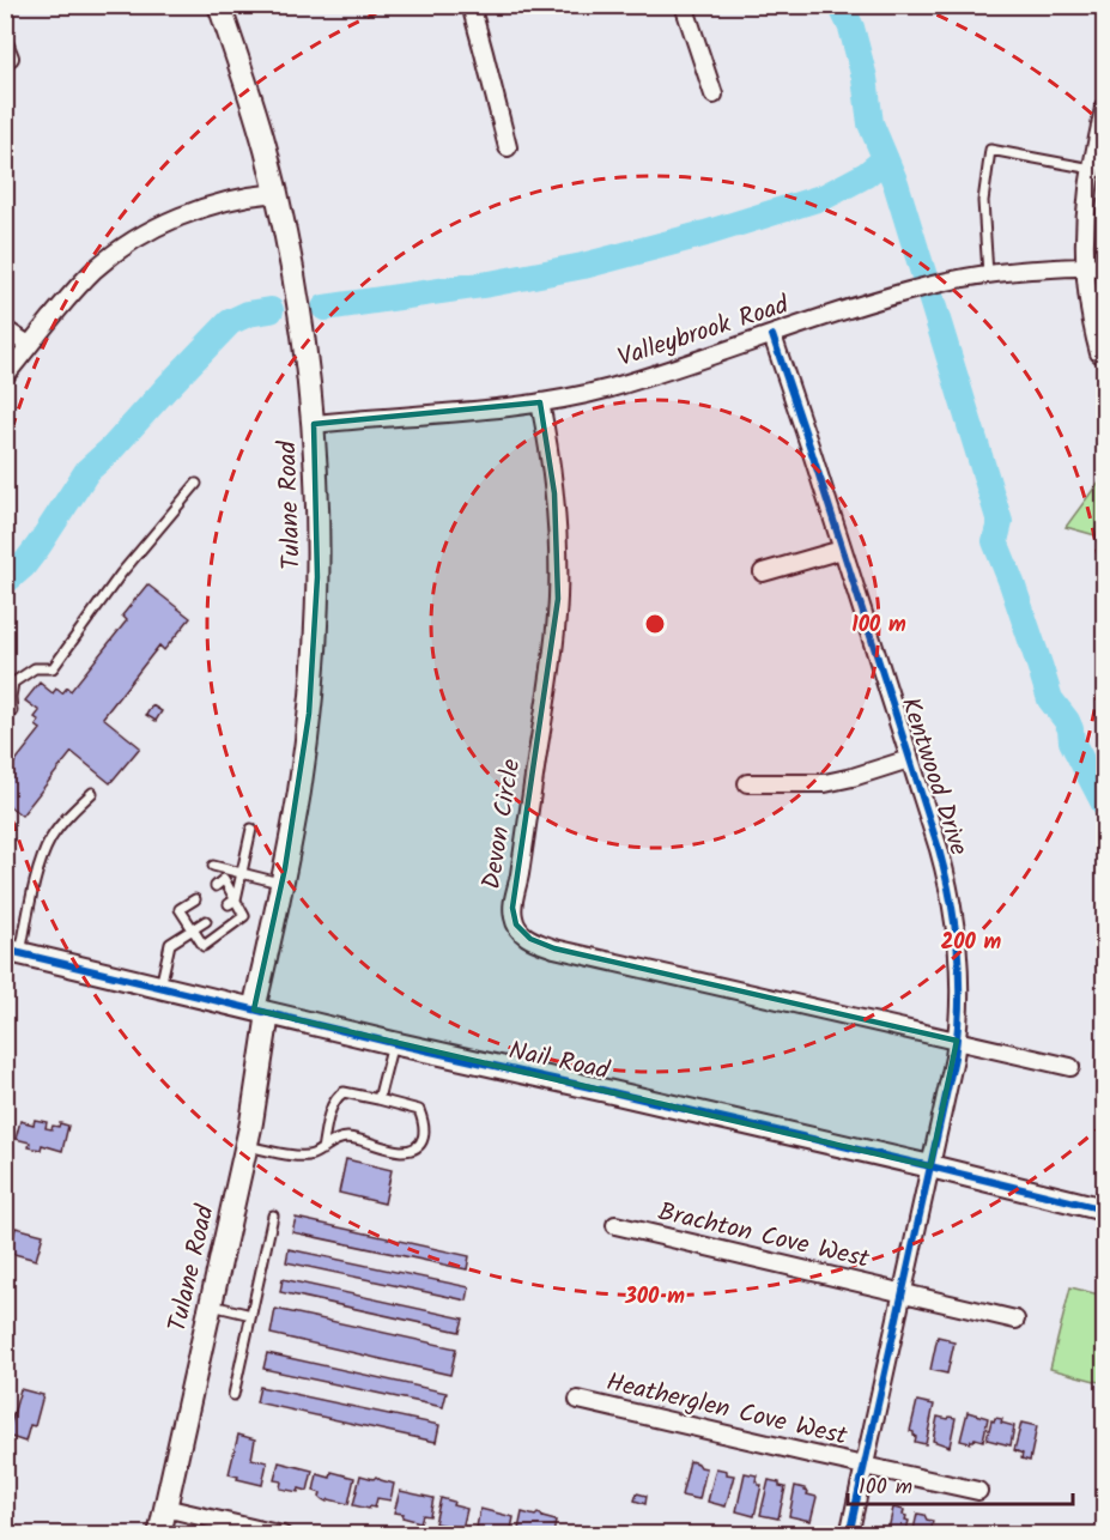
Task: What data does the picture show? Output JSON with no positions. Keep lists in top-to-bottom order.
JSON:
{
  "streets": {
    "street": [
      "Valleybrook Road",
      "Tulane Road",
      "Kentwood Drive",
      "Devon Circle",
      "Nail Road",
      "Brachton Cove West",
      "Heatherglen Cove West"
    ]
  },
  "crossings": [
    ["Valleybrook Road", "Tulane Road"],
    ["Valleybrook Road", "Kentwood Drive"],
    ["Valleybrook Road", "Devon Circle"],
    ["Tulane Road", "Nail Road"],
    ["Kentwood Drive", "Devon Circle"],
    ["Kentwood Drive", "Nail Road"],
    ["Kentwood Drive", "Brachton Cove West"],
    ["Kentwood Drive", "Heatherglen Cove West"]
  ],
  "scale_bar": "100 m",
  "rings": ["100 m", "200 m", "300 m"]
}
